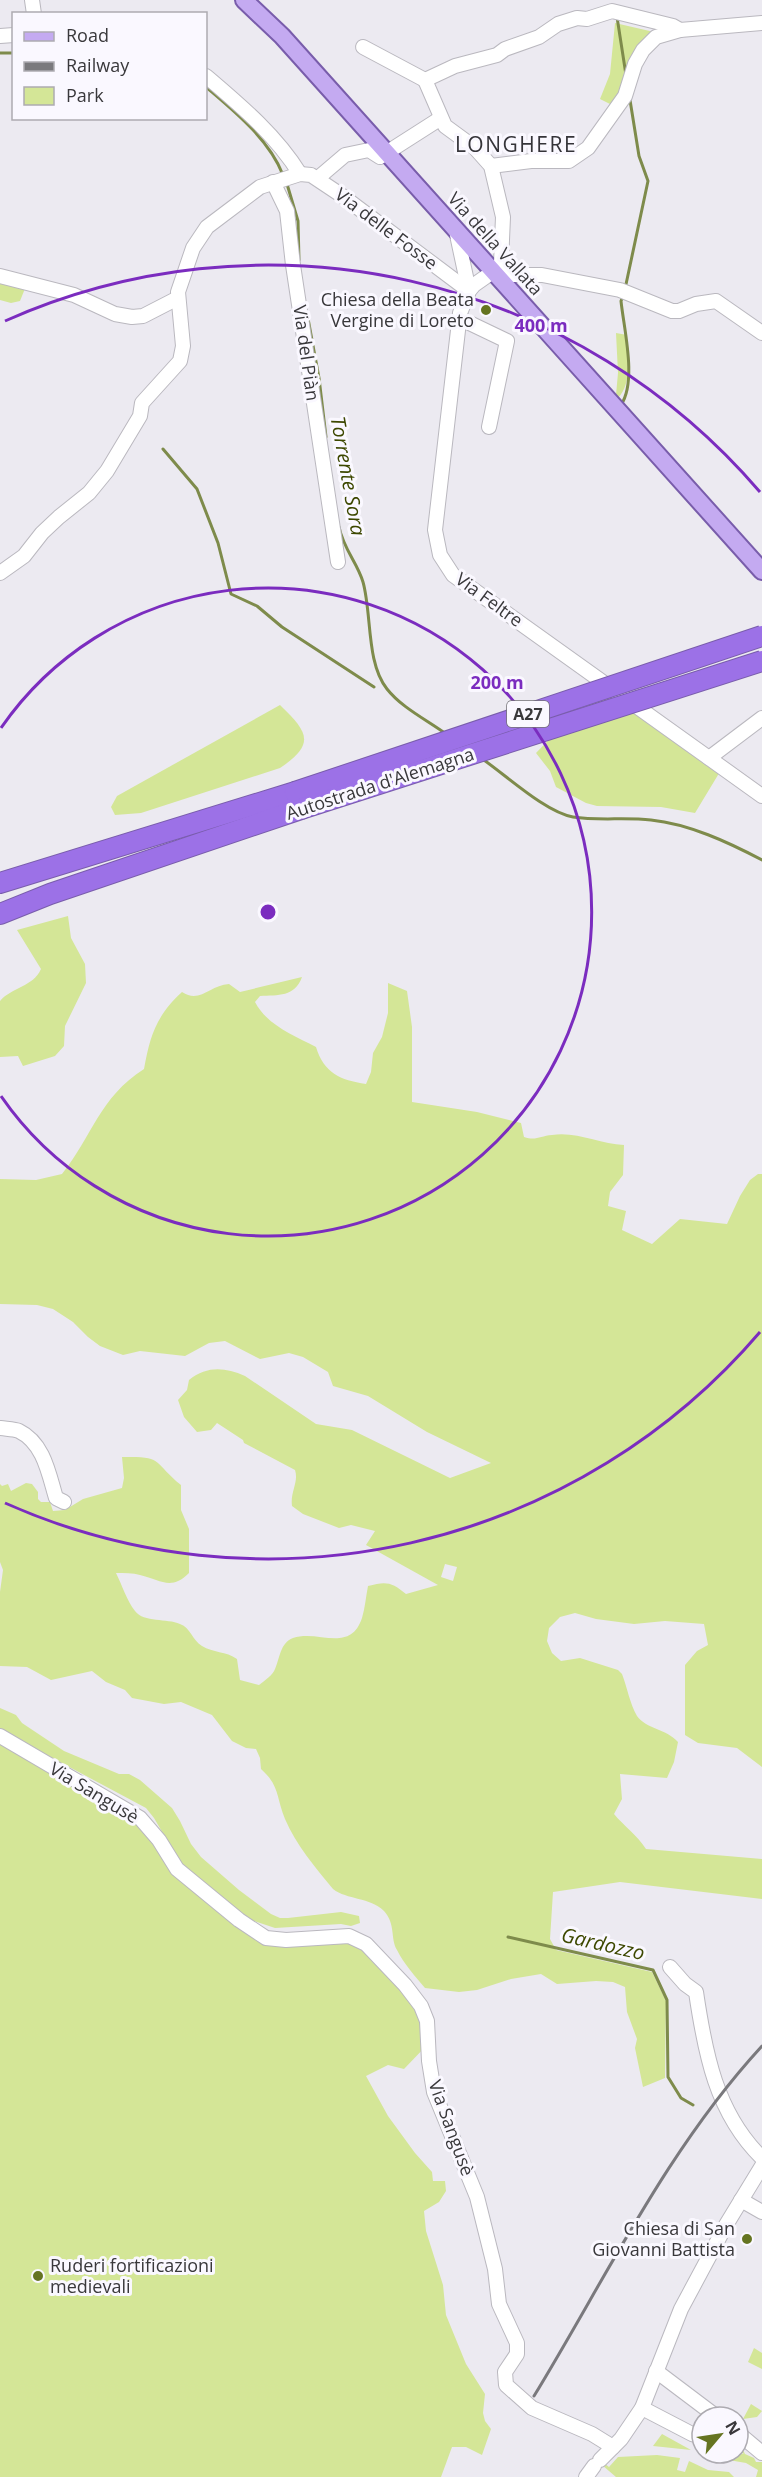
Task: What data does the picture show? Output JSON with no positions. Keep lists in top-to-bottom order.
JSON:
{
  "streets": {
    "highway": ["A27", "Autostrada d'Alemagna"],
    "main road": ["Via della Vallata"],
    "street": [
      "Via delle Fosse",
      "Via del Piàn",
      "Via Feltre",
      "Via Sangusè"
    ]
  },
  "crossings": [
    ["Via delle Fosse", "Via Feltre"],
    ["Via della Vallata", "Via Feltre"]
  ],
  "districts": ["LONGHERE"],
  "water": ["Torrente Sora", "Gardozzo"],
  "places": ["Chiesa della Beata Vergine di Loreto", "Chiesa di San Giovanni Battista", "Ruderi fortificazioni medievali"],
  "legend": ["Road", "Railway", "Park"],
  "north": "top right",
  "rings": ["400 m", "200 m"]
}
